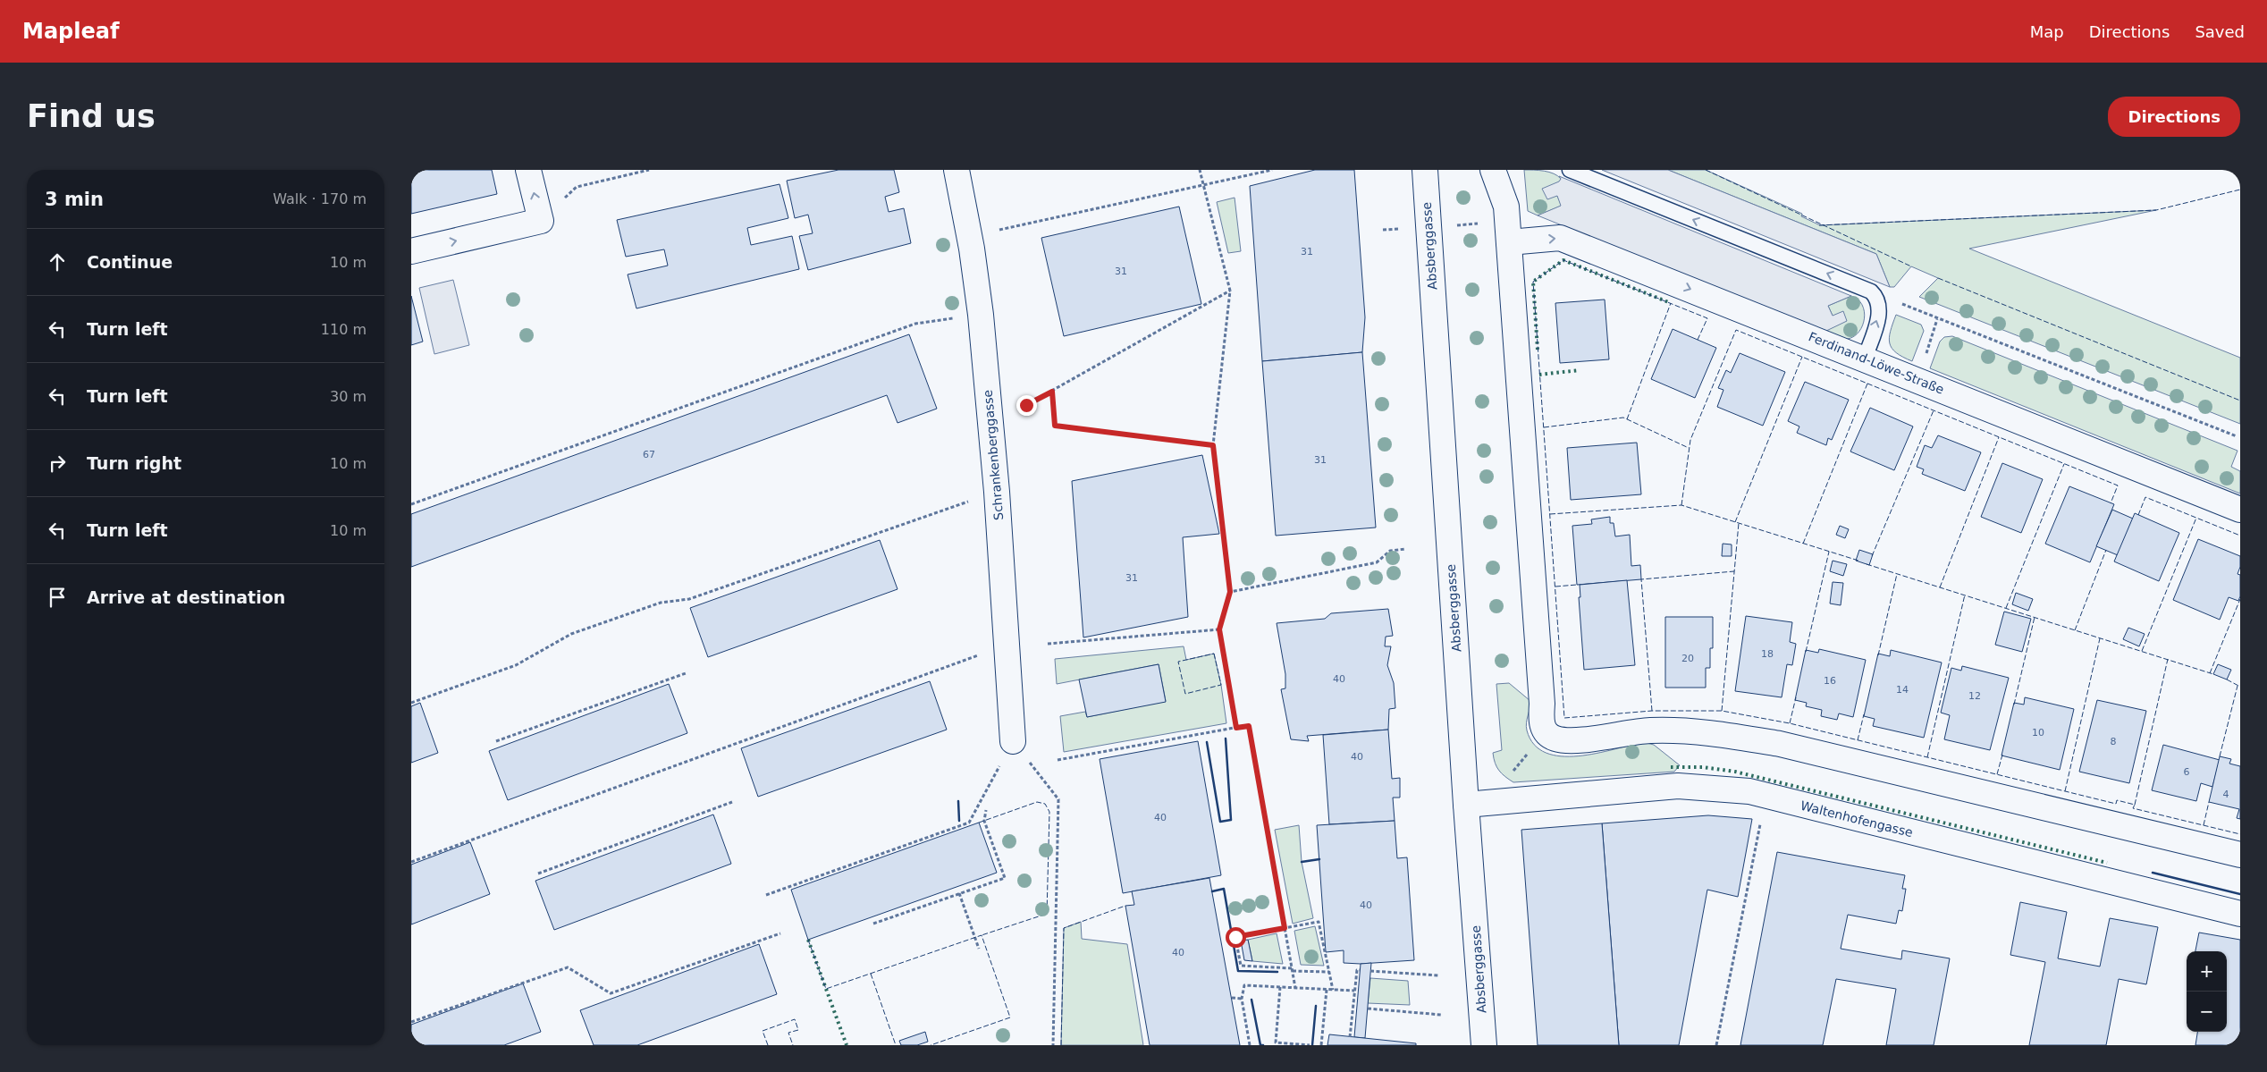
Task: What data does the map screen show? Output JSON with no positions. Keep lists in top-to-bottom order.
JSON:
{
  "streets": {
    "street": [
      "Absberggasse",
      "Ferdinand-Löwe-Straße",
      "Schrankenberggasse",
      "Waltenhofengasse"
    ]
  },
  "crossings": [
    ["Absberggasse", "Waltenhofengasse"]
  ],
  "one_way": ["Ferdinand-Löwe-Straße"],
  "house_numbers": [
    "31",
    "31",
    "67",
    "31",
    "31",
    "18",
    "20",
    "40",
    "16",
    "14",
    "12",
    "10",
    "8",
    "40",
    "6",
    "4",
    "40",
    "40",
    "40"
  ],
  "page": {
    "header": "Mapleaf",
    "nav": ["Map", "Directions", "Saved"],
    "buttons": "Directions",
    "title": "Find us",
    "heading": ["3 min", "Walk · 170 m"],
    "list": [
      ["Continue", "10 m"],
      ["Turn left", "110 m"],
      ["Turn left", "30 m"],
      ["Turn right", "10 m"],
      ["Turn left", "10 m"],
      "Arrive at destination"
    ],
    "map_buttons": ["+", "−"]
  }
}
